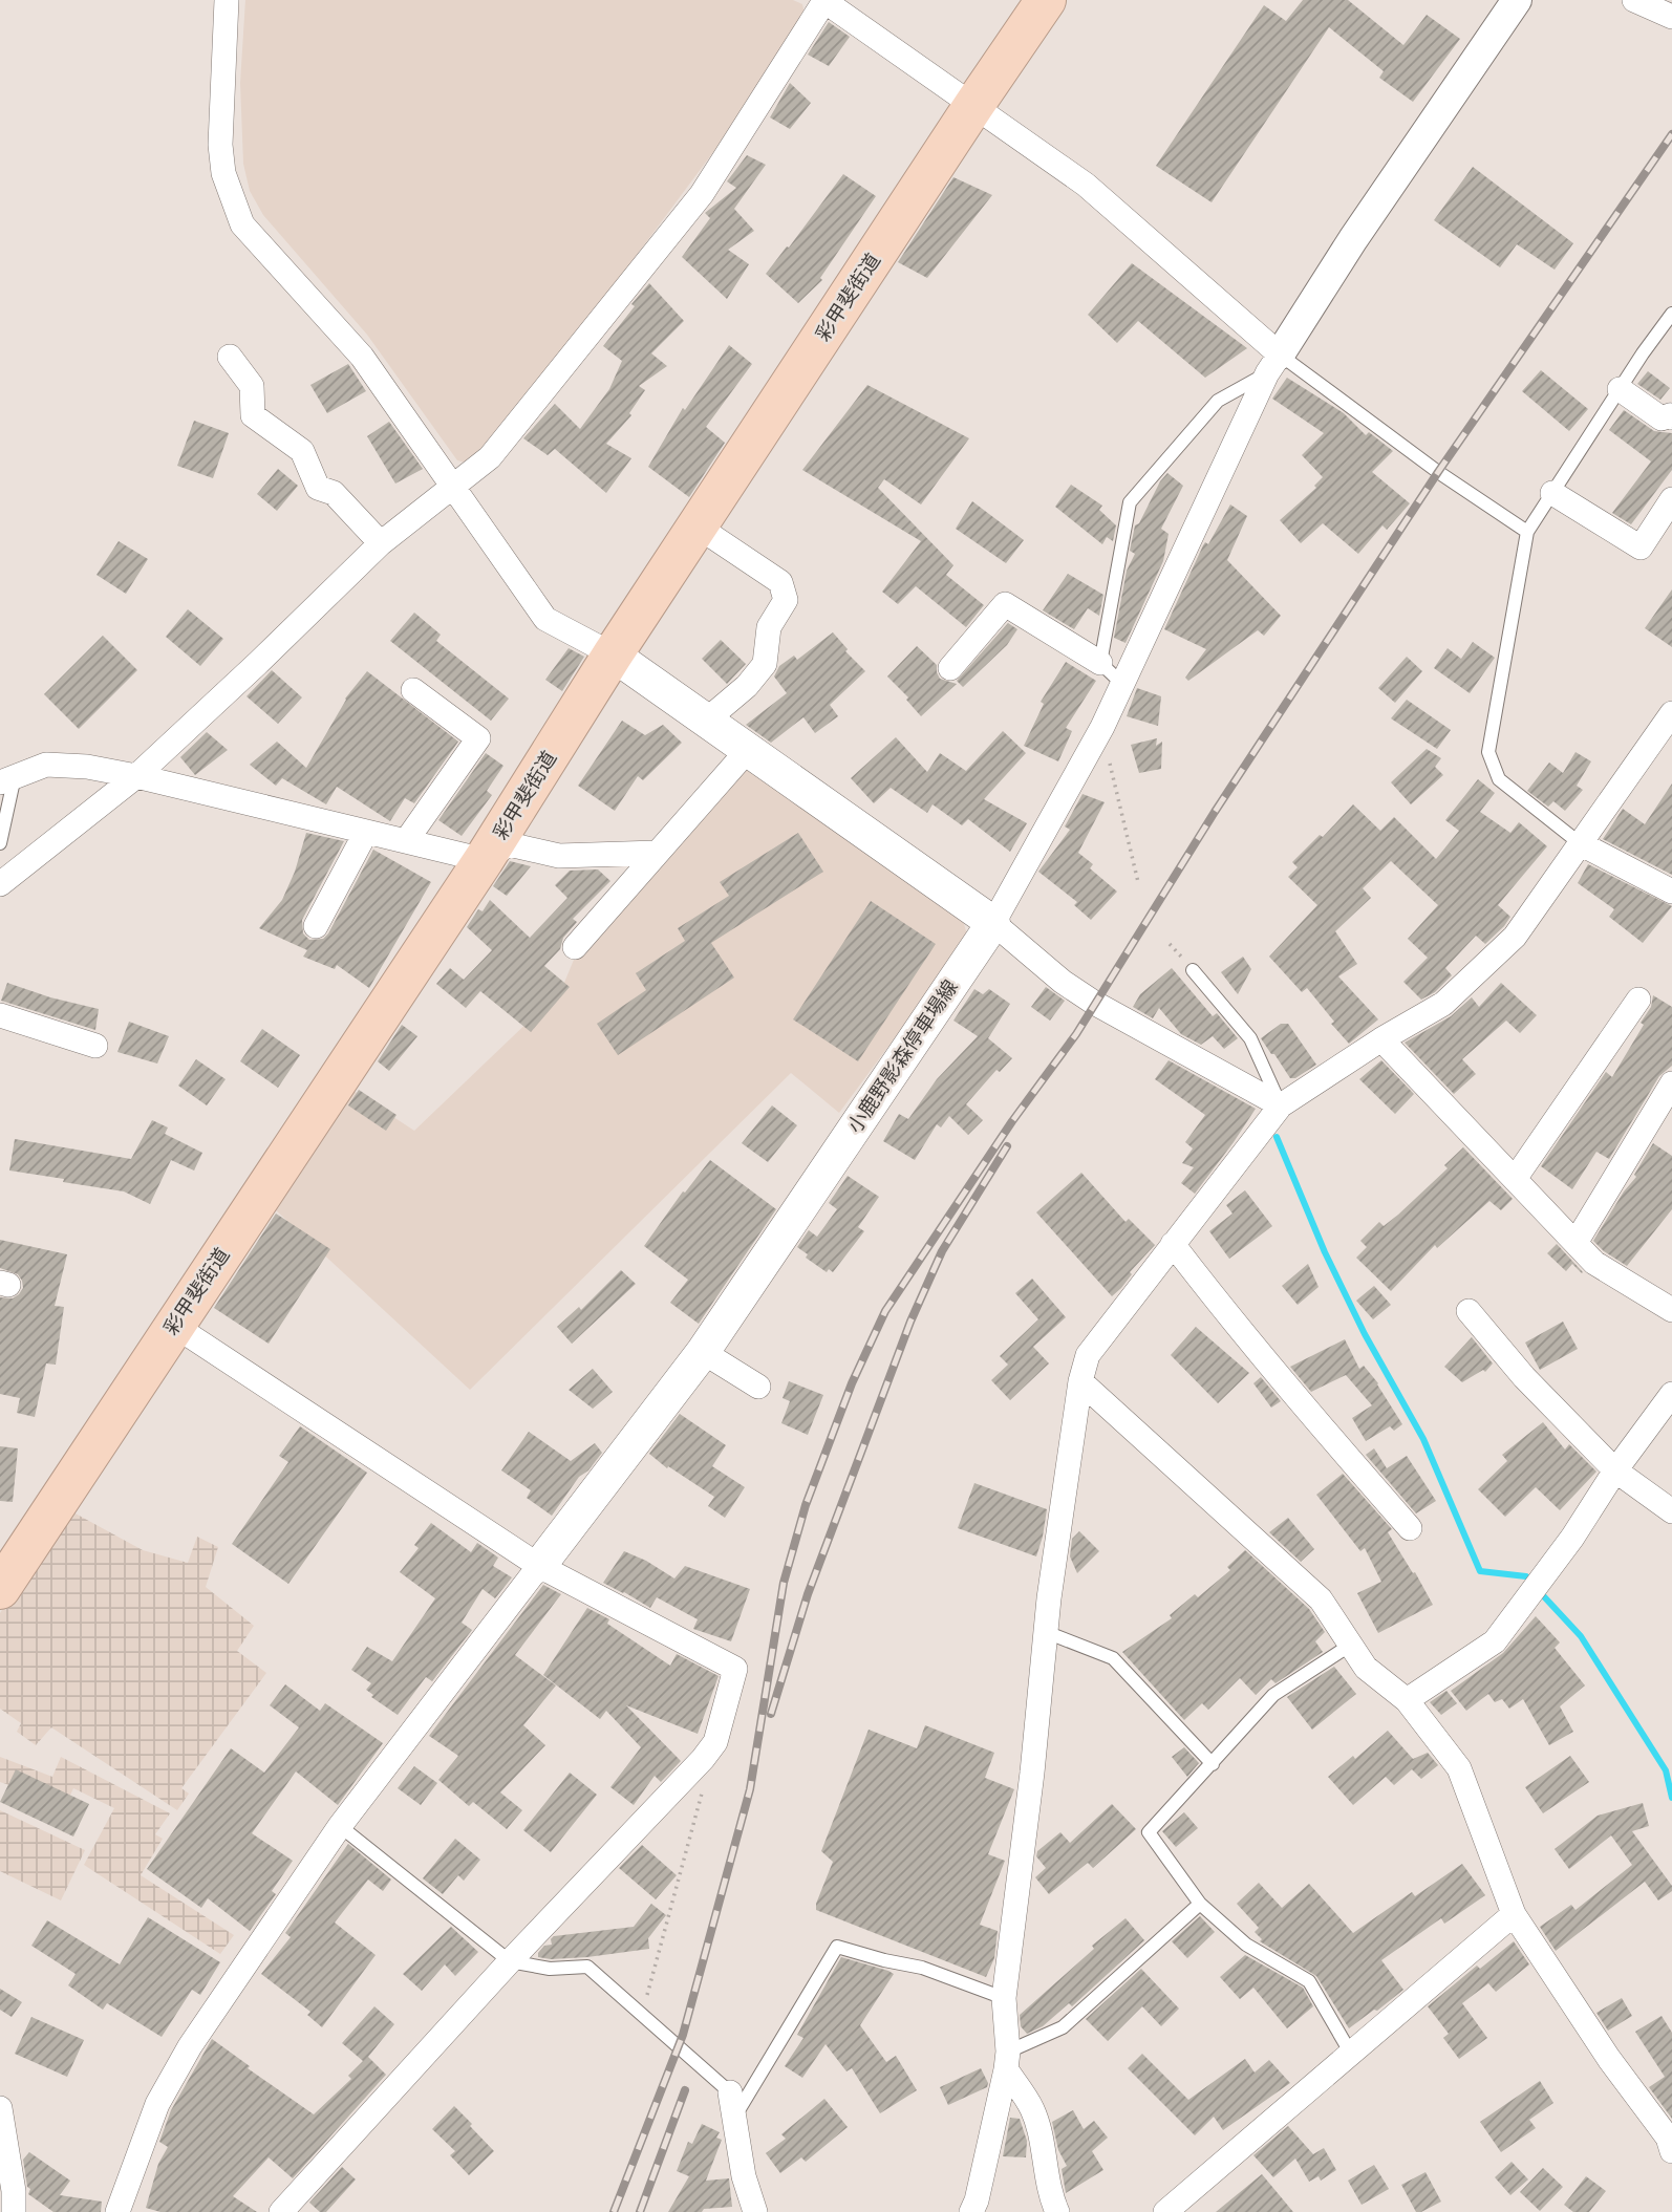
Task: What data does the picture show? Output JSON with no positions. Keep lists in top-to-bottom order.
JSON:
{
  "streets": {
    "highway": ["彩甲斐街道"],
    "main road": ["小鹿野影森停車場線"]
  }
}
